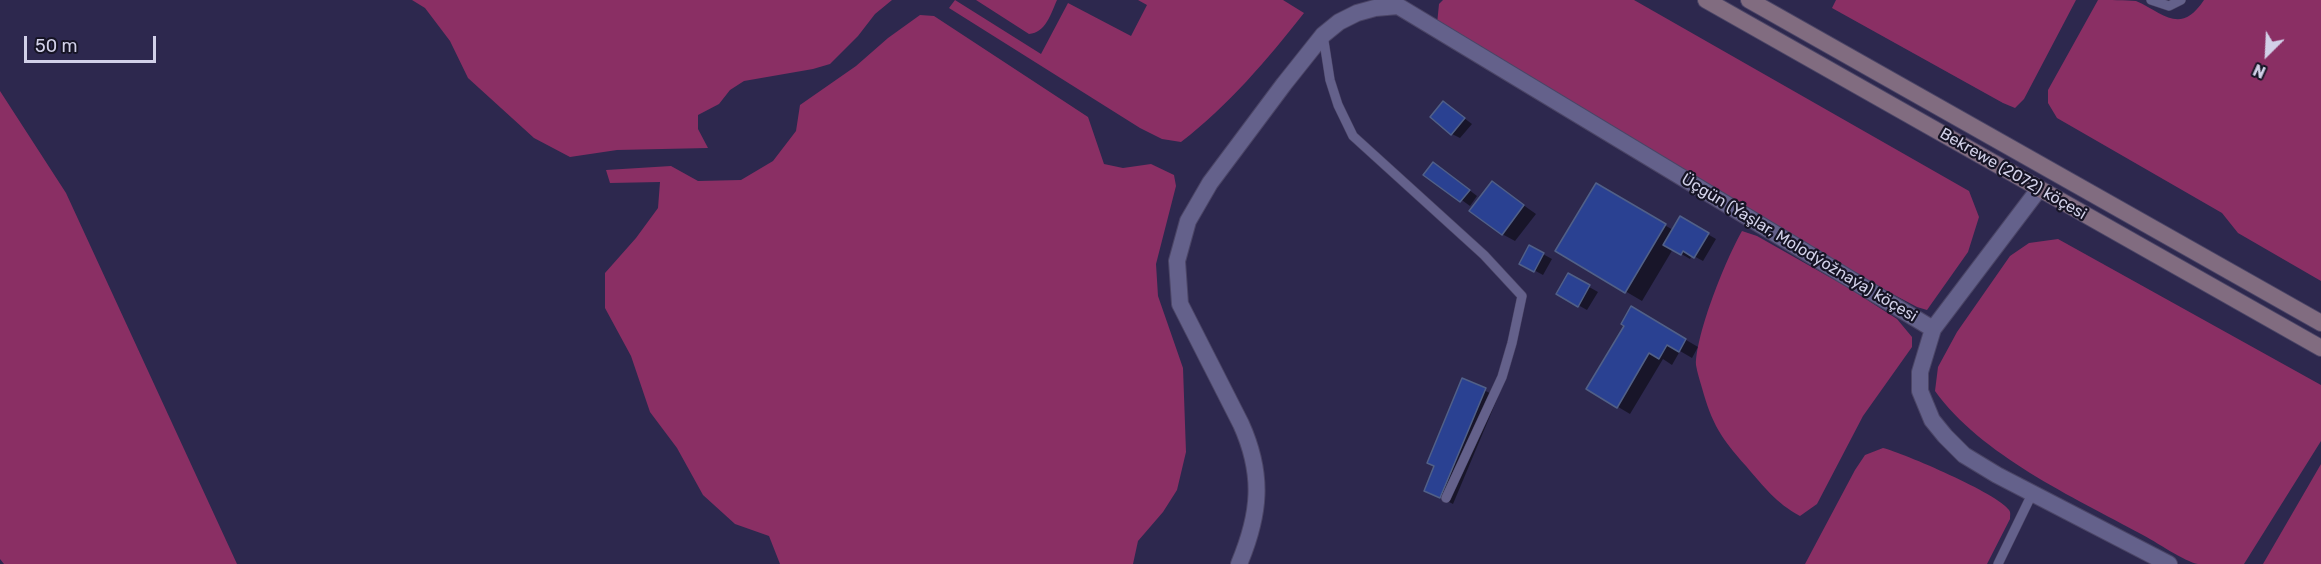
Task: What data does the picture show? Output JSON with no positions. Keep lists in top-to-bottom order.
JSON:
{
  "streets": {
    "main road": ["Bekrewe (2072) köçesi"],
    "street": ["Üçgün (Ýaşlar, Molodýožnaýa) köçesi"]
  },
  "scale_bar": "50 m",
  "north": "bottom left"
}
